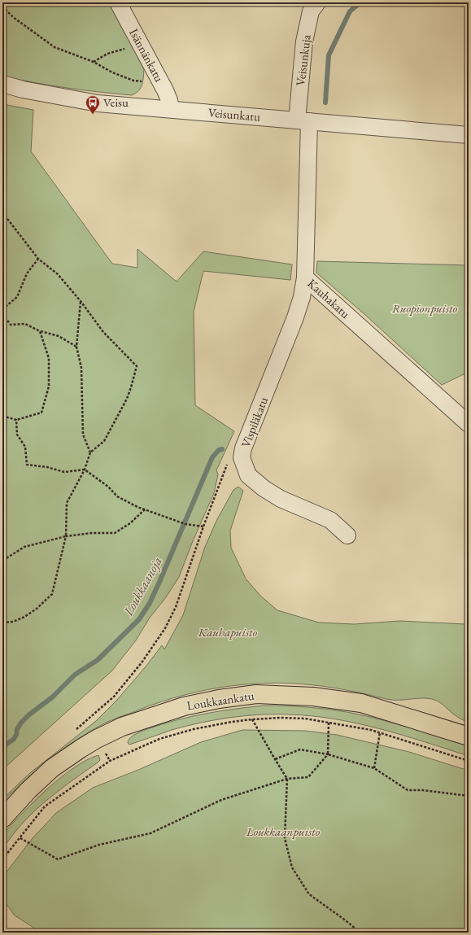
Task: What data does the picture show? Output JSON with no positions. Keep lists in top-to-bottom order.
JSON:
{
  "streets": {
    "main road": ["Loukkaankatu"],
    "street": [
      "Isännänkatu",
      "Veisunkuja",
      "Veisunkatu",
      "Kauhakatu",
      "Vispiläkatu"
    ]
  },
  "crossings": [
    ["Isännänkatu", "Veisunkatu"],
    ["Veisunkuja", "Veisunkatu"],
    ["Veisunkuja", "Kauhakatu"],
    ["Veisunkatu", "Kauhakatu"],
    ["Kauhakatu", "Vispiläkatu"]
  ],
  "water": ["Loukkaanoja"],
  "parks": ["Ruopionpuisto", "Kauhapuisto", "Loukkaanpuisto"],
  "places": {
    "bus stop": ["Veisu"]
  }
}
